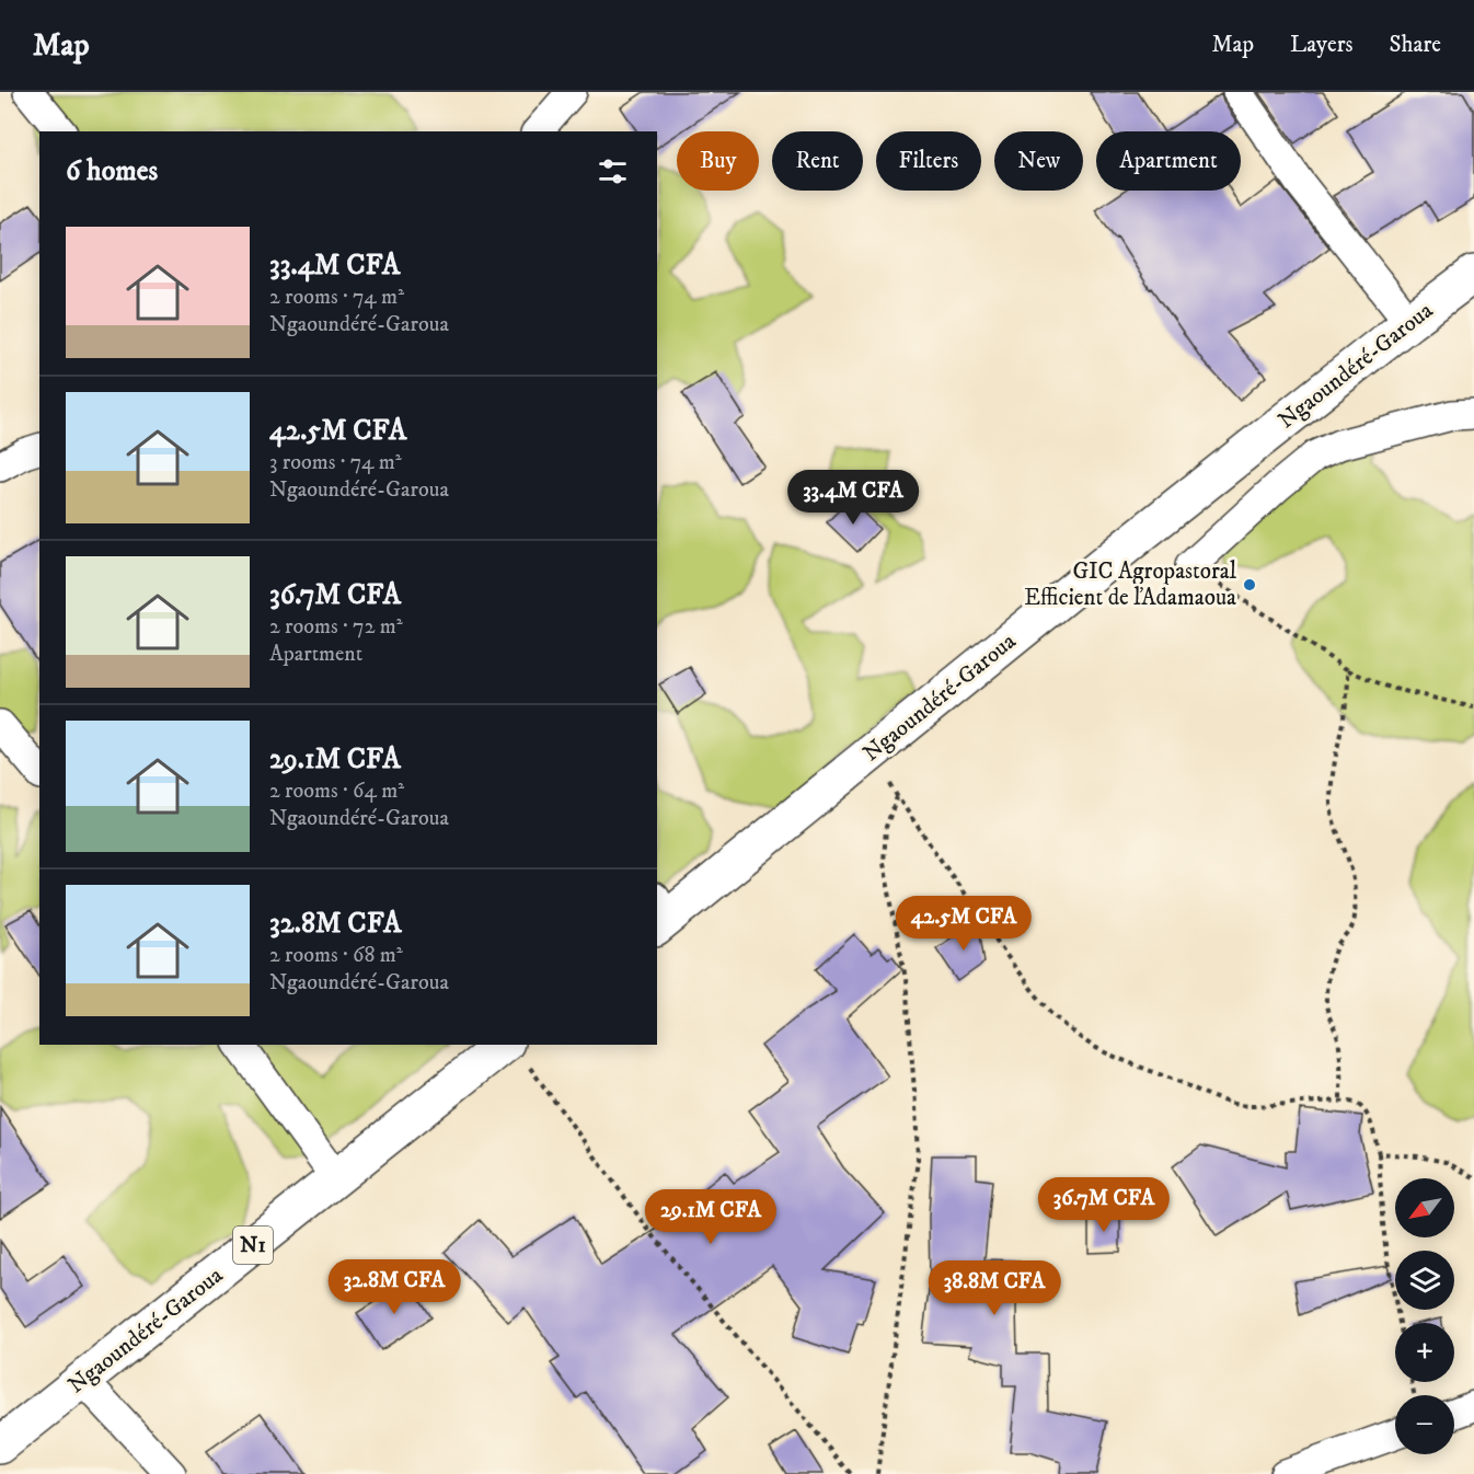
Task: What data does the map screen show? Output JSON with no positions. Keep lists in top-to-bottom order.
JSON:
{
  "streets": {
    "highway": ["Ngaoundéré-Garoua", "N1"]
  },
  "places": ["GIC Agropastoral Efficient de ľAdamaoua"],
  "north": "bottom left",
  "page": {
    "header": "Map",
    "nav": ["Map", "Layers", "Share"],
    "chip": [
      "Buy",
      "Rent",
      "Filters",
      "New",
      "Apartment"
    ],
    "heading": "6 homes",
    "list": [
      {
        "name": "33.4M CFA",
        "note": "2 rooms · 74 m² · Ngaoundéré-Garoua"
      },
      {
        "name": "42.5M CFA",
        "note": "3 rooms · 74 m² · Ngaoundéré-Garoua"
      },
      {
        "name": "36.7M CFA",
        "note": "2 rooms · 72 m² · Apartment"
      },
      {
        "name": "29.1M CFA",
        "note": "2 rooms · 64 m² · Ngaoundéré-Garoua"
      },
      {
        "name": "32.8M CFA",
        "note": "2 rooms · 68 m² · Ngaoundéré-Garoua"
      }
    ],
    "price": [
      "33.4M CFA",
      "42.5M CFA",
      "36.7M CFA",
      "29.1M CFA",
      "32.8M CFA",
      "38.8M CFA"
    ],
    "map_buttons": ["+", "−"]
  }
}
